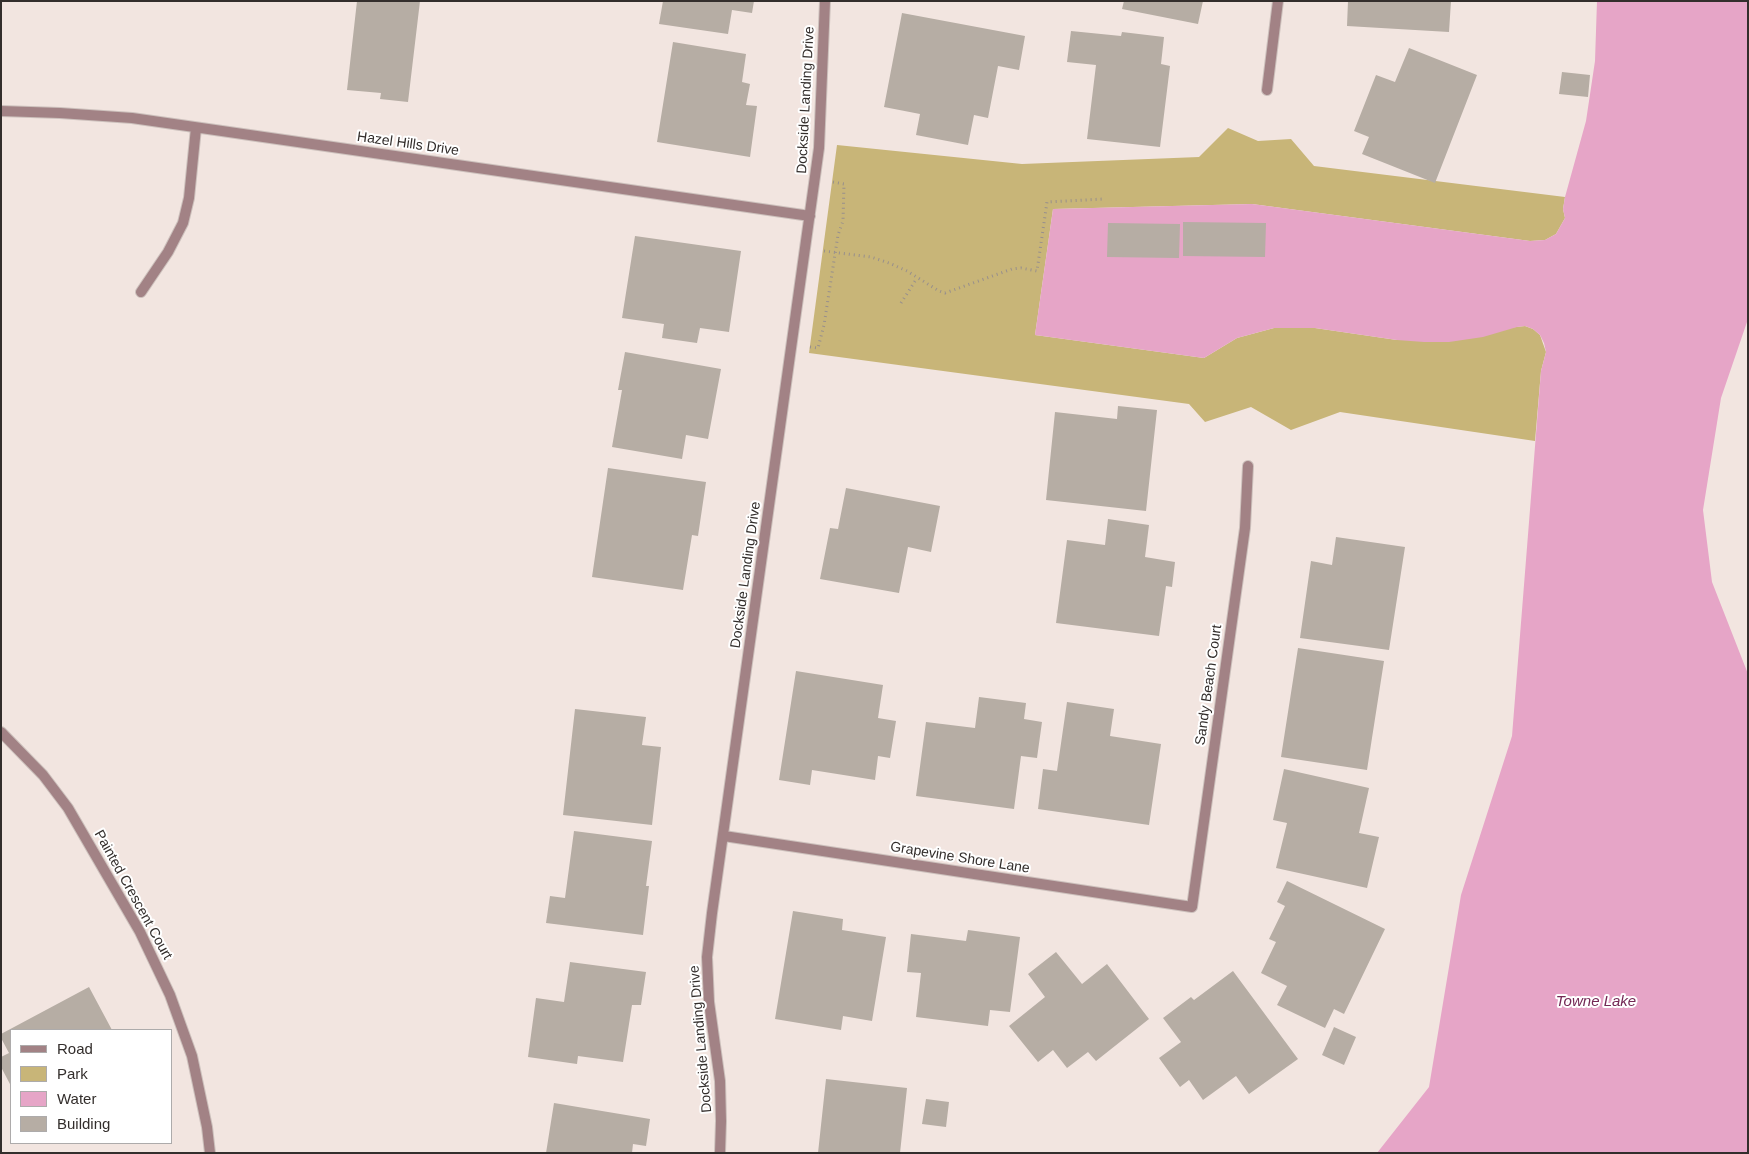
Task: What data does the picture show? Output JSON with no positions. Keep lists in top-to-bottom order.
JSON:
{
  "streets": {
    "street": [
      "Dockside Landing Drive",
      "Hazel Hills Drive",
      "Sandy Beach Court",
      "Grapevine Shore Lane",
      "Painted Crescent Court"
    ]
  },
  "crossings": [
    ["Dockside Landing Drive", "Hazel Hills Drive"],
    ["Dockside Landing Drive", "Grapevine Shore Lane"],
    ["Sandy Beach Court", "Grapevine Shore Lane"]
  ],
  "water": ["Towne Lake"],
  "legend": [
    "Road",
    "Park",
    "Water",
    "Building"
  ]
}
